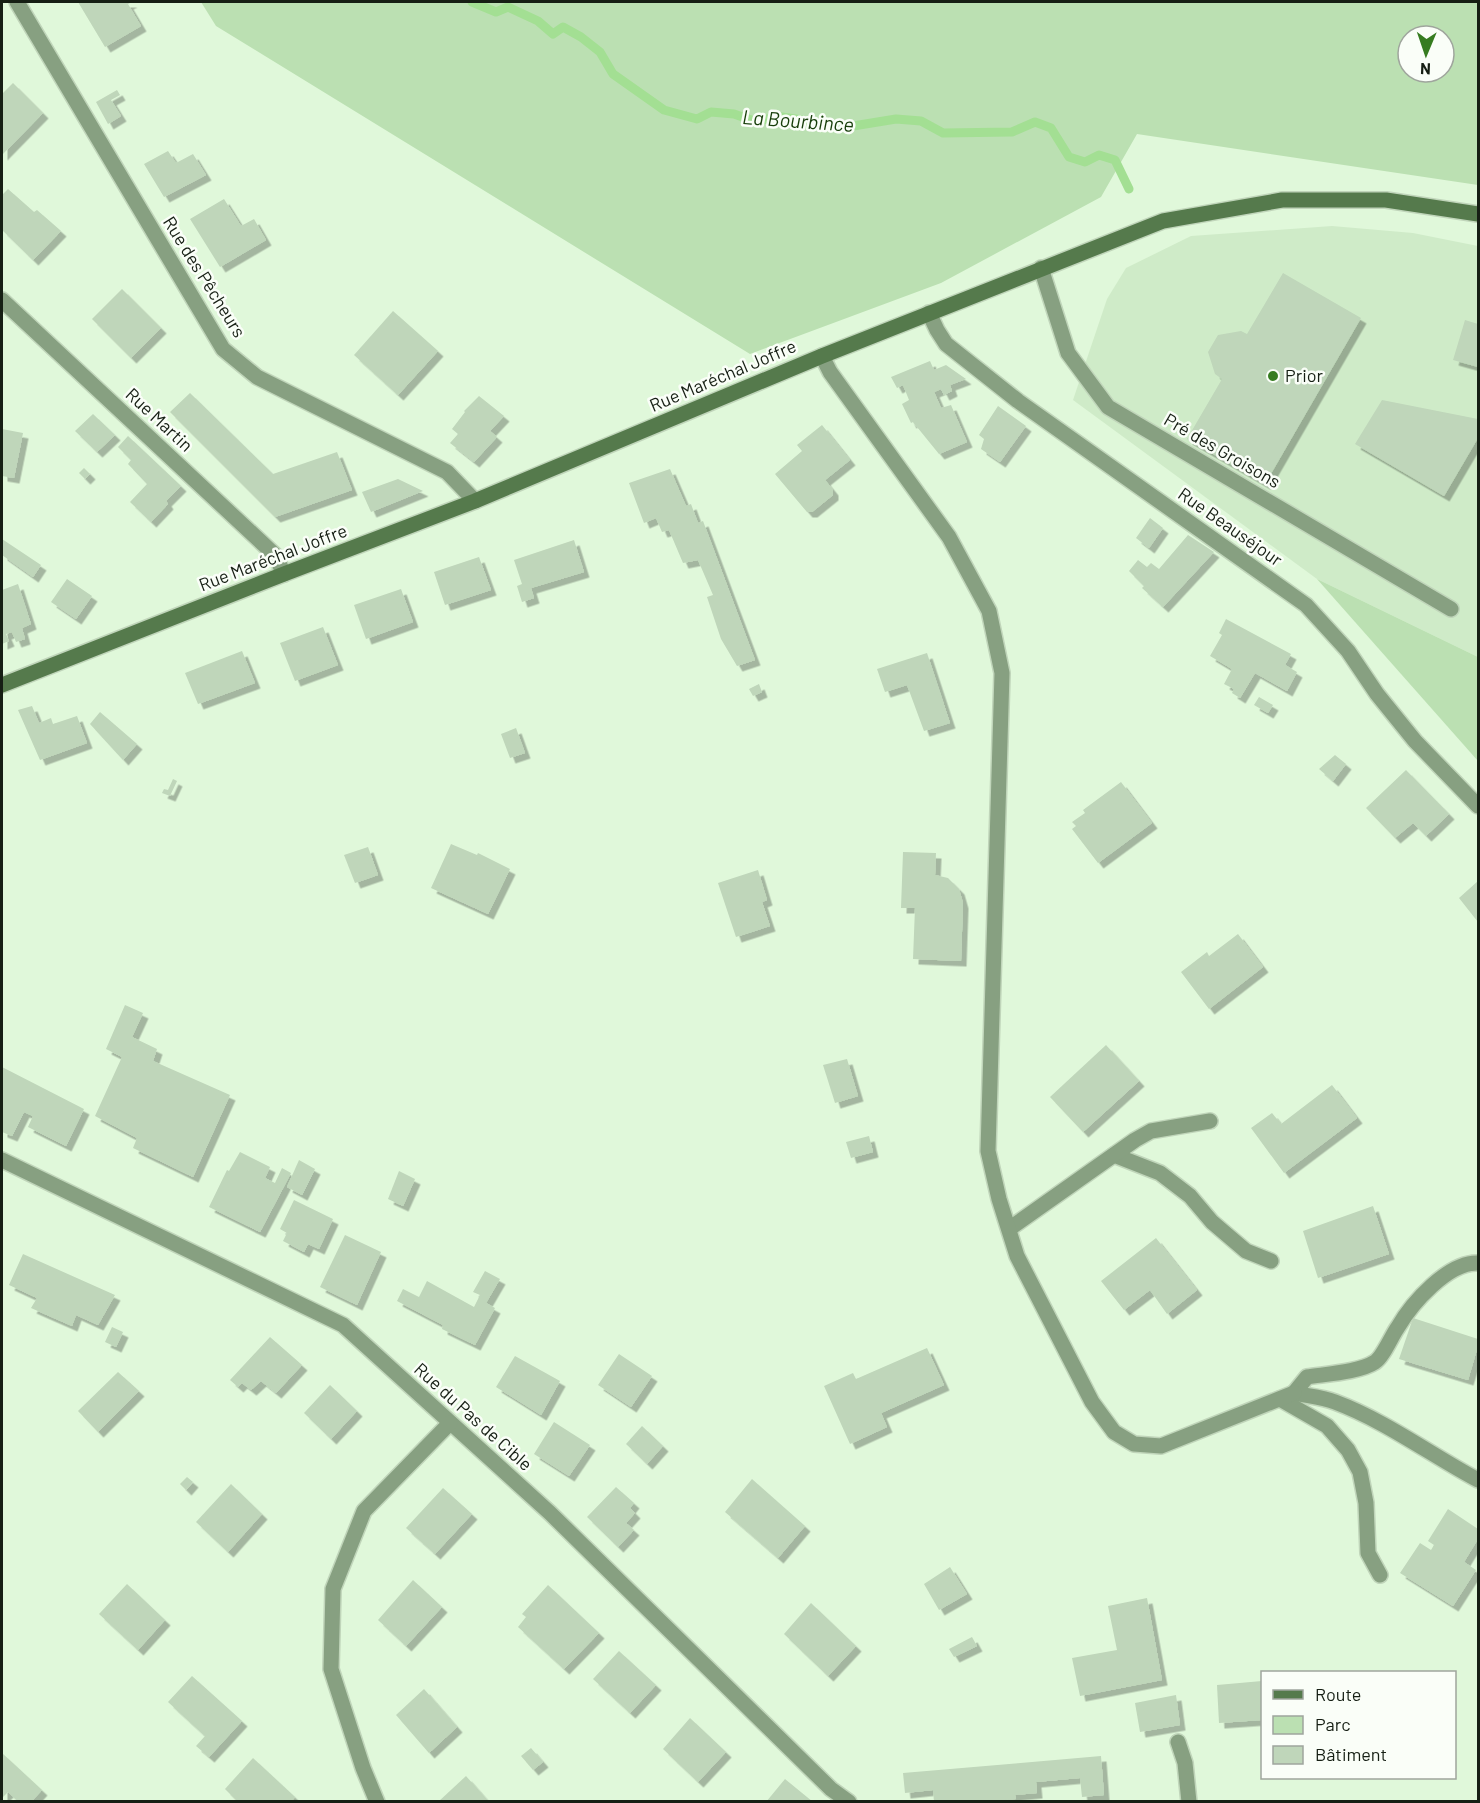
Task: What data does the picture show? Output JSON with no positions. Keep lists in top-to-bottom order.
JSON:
{
  "streets": {
    "main road": ["Rue Maréchal Joffre"],
    "street": [
      "Rue des Pêcheurs",
      "Rue Martin",
      "Pré des Groisons",
      "Rue Beauséjour",
      "Rue du Pas de Cible"
    ]
  },
  "crossings": [
    ["Rue des Pêcheurs", "Rue Maréchal Joffre"],
    ["Rue Maréchal Joffre", "Rue Martin"],
    ["Rue Maréchal Joffre", "Pré des Groisons"],
    ["Rue Maréchal Joffre", "Rue Beauséjour"]
  ],
  "water": ["La Bourbince"],
  "places": ["Prior"],
  "legend": ["Route", "Parc", "Bâtiment"],
  "north": "bottom"
}
